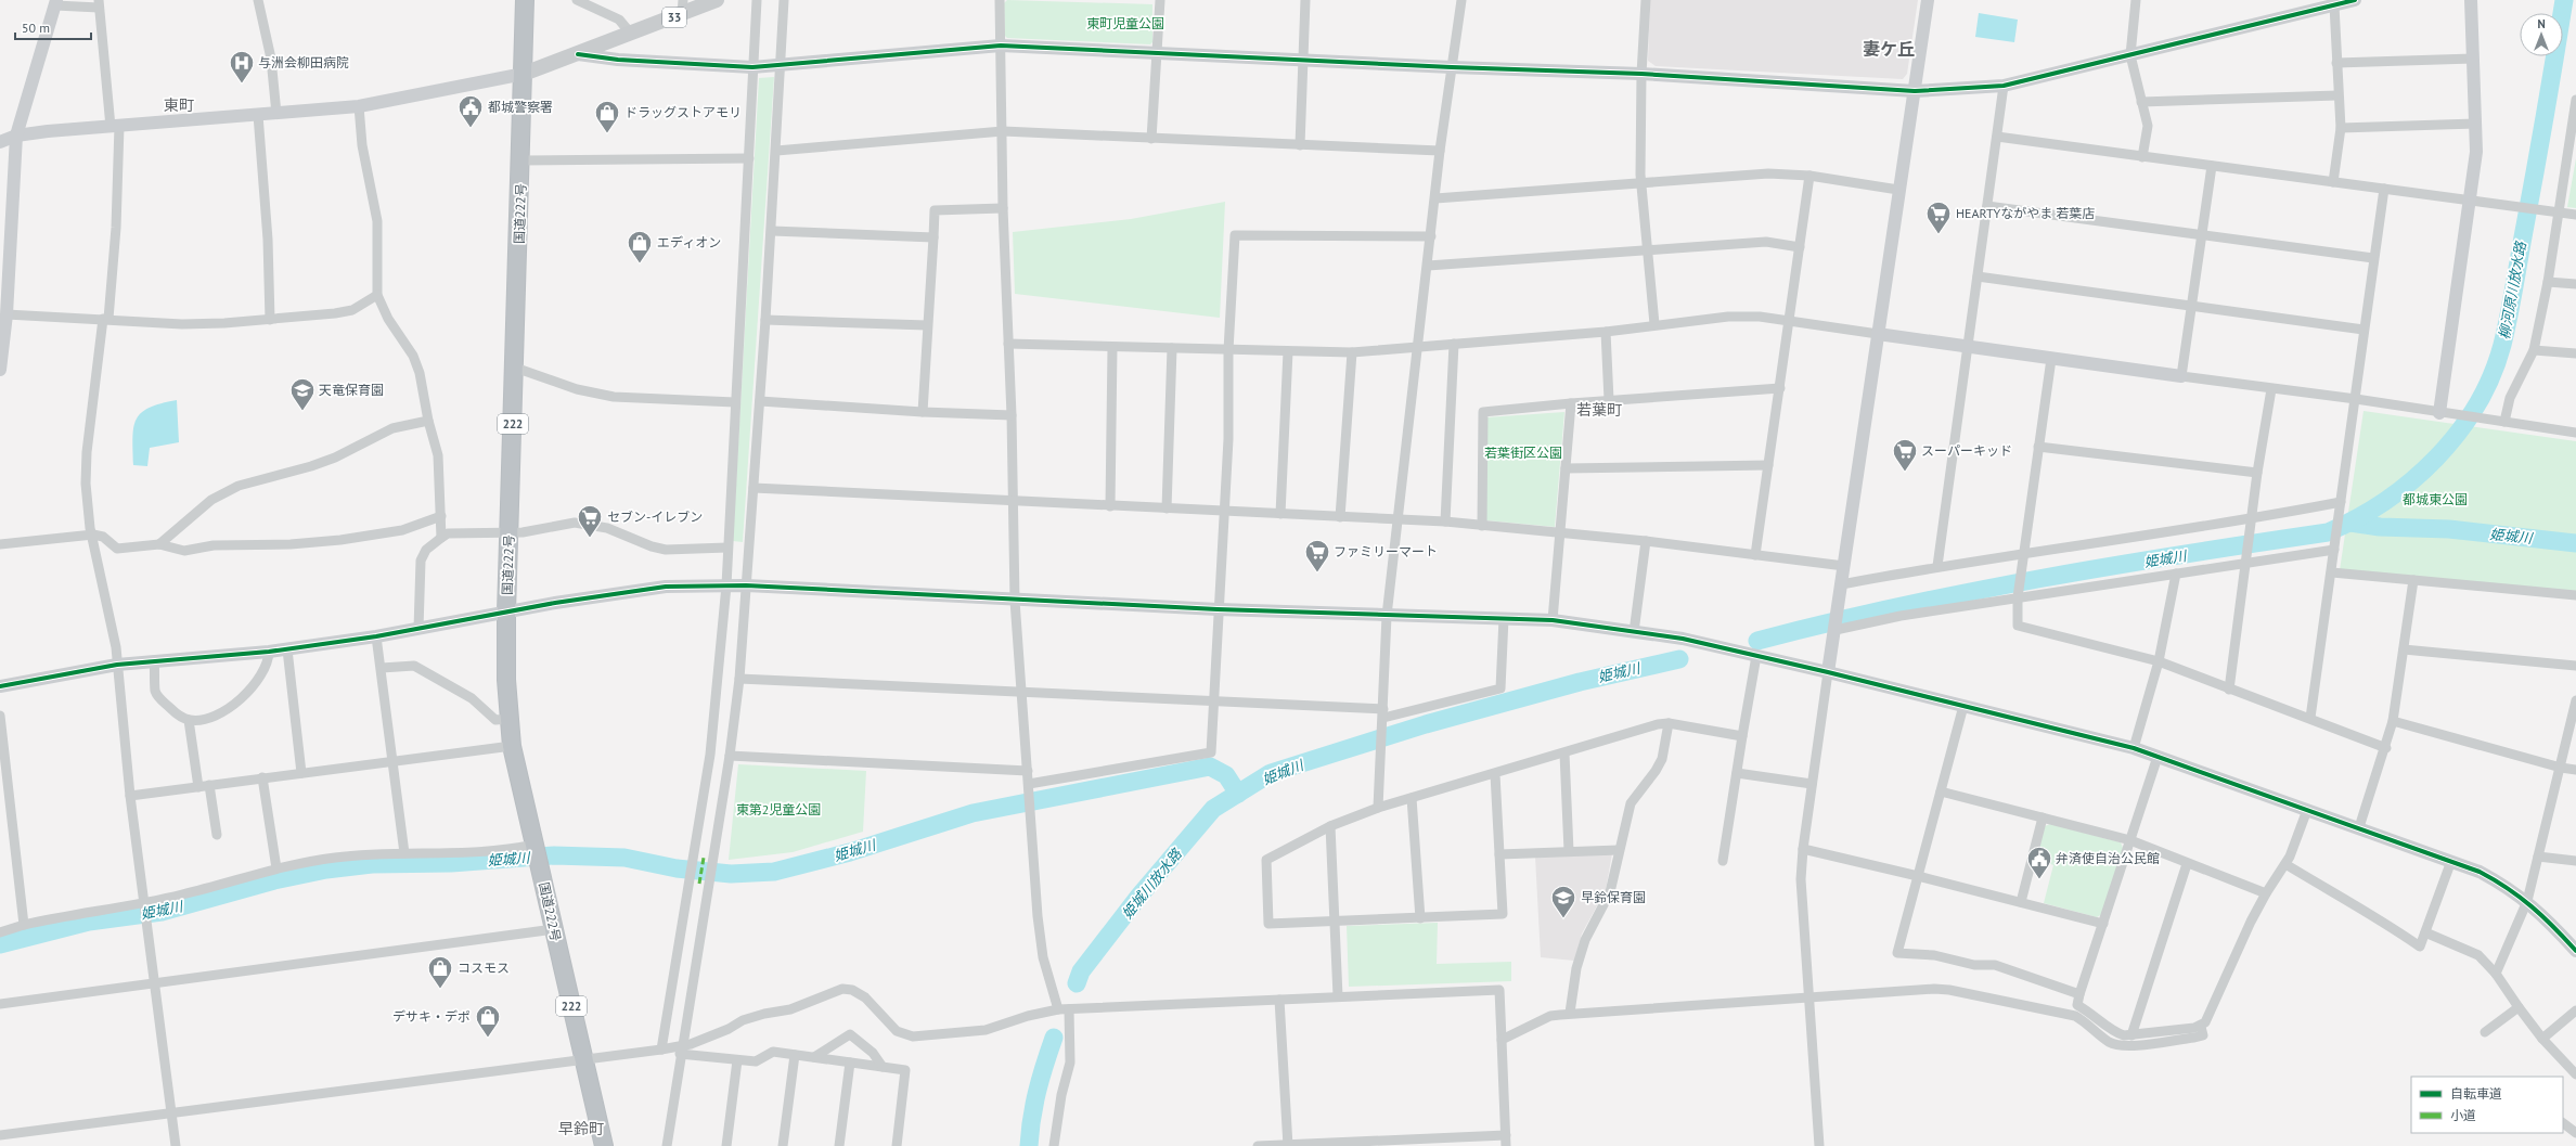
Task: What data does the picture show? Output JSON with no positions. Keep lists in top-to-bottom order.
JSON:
{
  "streets": {
    "highway": ["国道222号", "222"],
    "main road": ["33"]
  },
  "crossings": [
    ["33", "国道222号"]
  ],
  "districts": [
    "妻ケ丘",
    "東町",
    "若葉町",
    "早鈴町"
  ],
  "water": ["柳河原川放水路", "姫城川", "姫城川放水路"],
  "parks": [
    "東町児童公園",
    "若葉街区公園",
    "都城東公園",
    "東第2児童公園"
  ],
  "places": {
    "hospital": ["与洲会柳田病院"],
    "public building": ["都城警察署", "弁済使自治公民館"],
    "shop": [
      "ドラッグストアモリ",
      "エディオン",
      "コスモス",
      "デサキ・デポ"
    ],
    "supermarket": [
      "HEARTYながやま 若葉店",
      "スーパーキッド",
      "セブン-イレブン",
      "ファミリーマート"
    ],
    "school or university": ["天竜保育園", "早鈴保育園"]
  },
  "legend": ["自転車道", "小道"],
  "scale_bar": "50 m",
  "north": "top"
}
